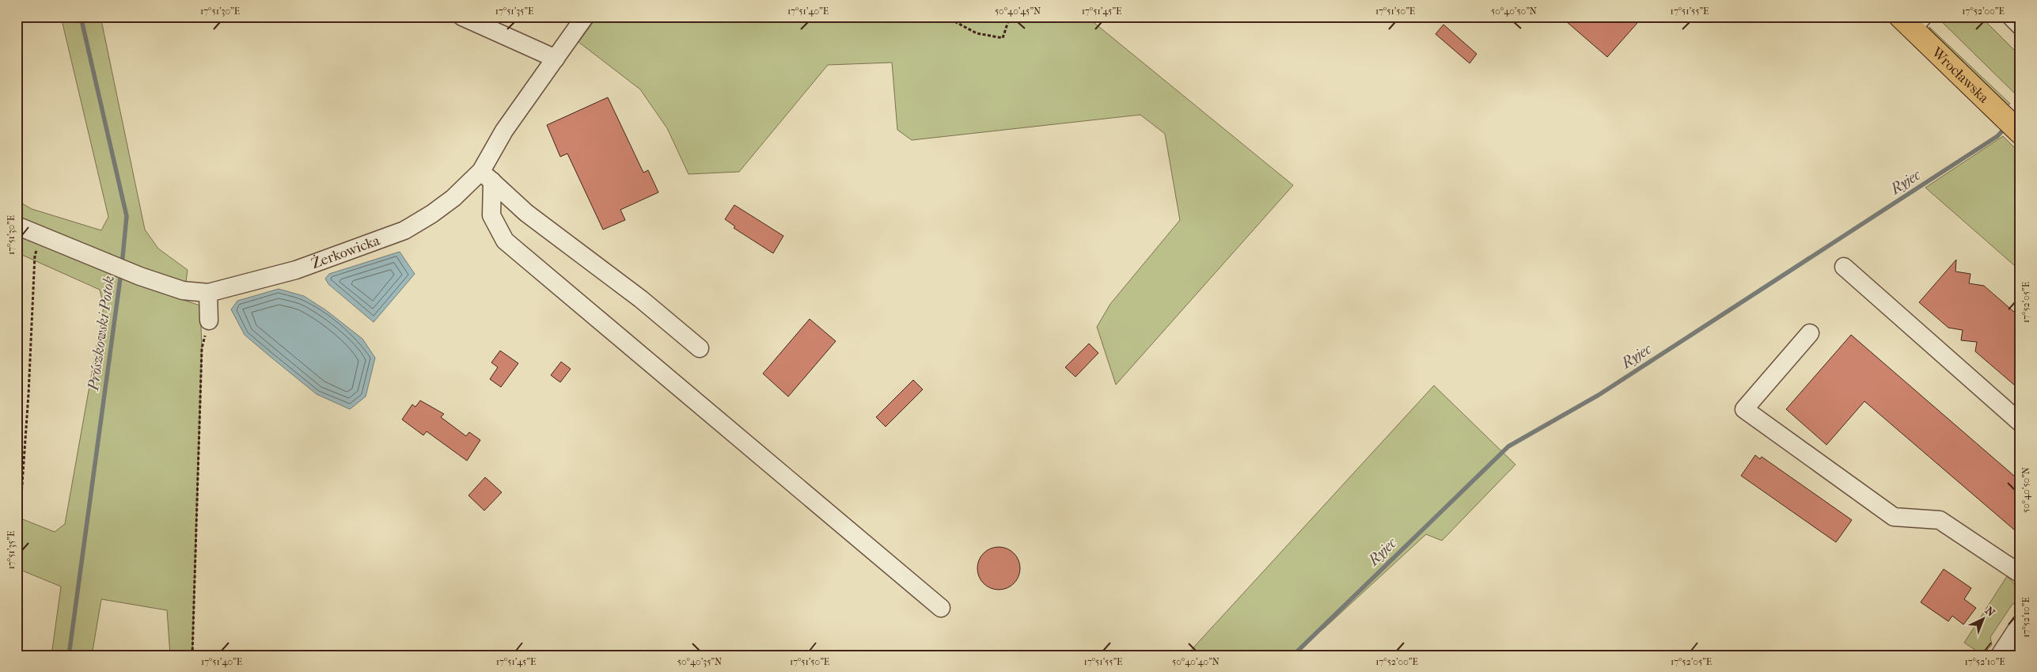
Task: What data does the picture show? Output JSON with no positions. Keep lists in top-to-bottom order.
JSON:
{
  "streets": {
    "main road": ["Wrocławska"],
    "street": ["Żerkowicka"]
  },
  "water": ["Ryjec", "Prószkowski Potok"],
  "north": "top right",
  "coordinates": [
    "17°51'30\"E",
    "17°51'35\"E",
    "17°51'40\"E",
    "50°40'45\"N",
    "17°51'45\"E",
    "17°51'50\"E",
    "50°40'50\"N",
    "17°51'55\"E",
    "17°52'00\"E",
    "17°52'05\"E",
    "17°52'10\"E",
    "50°40'35\"N",
    "50°40'40\"N"
  ]
}
